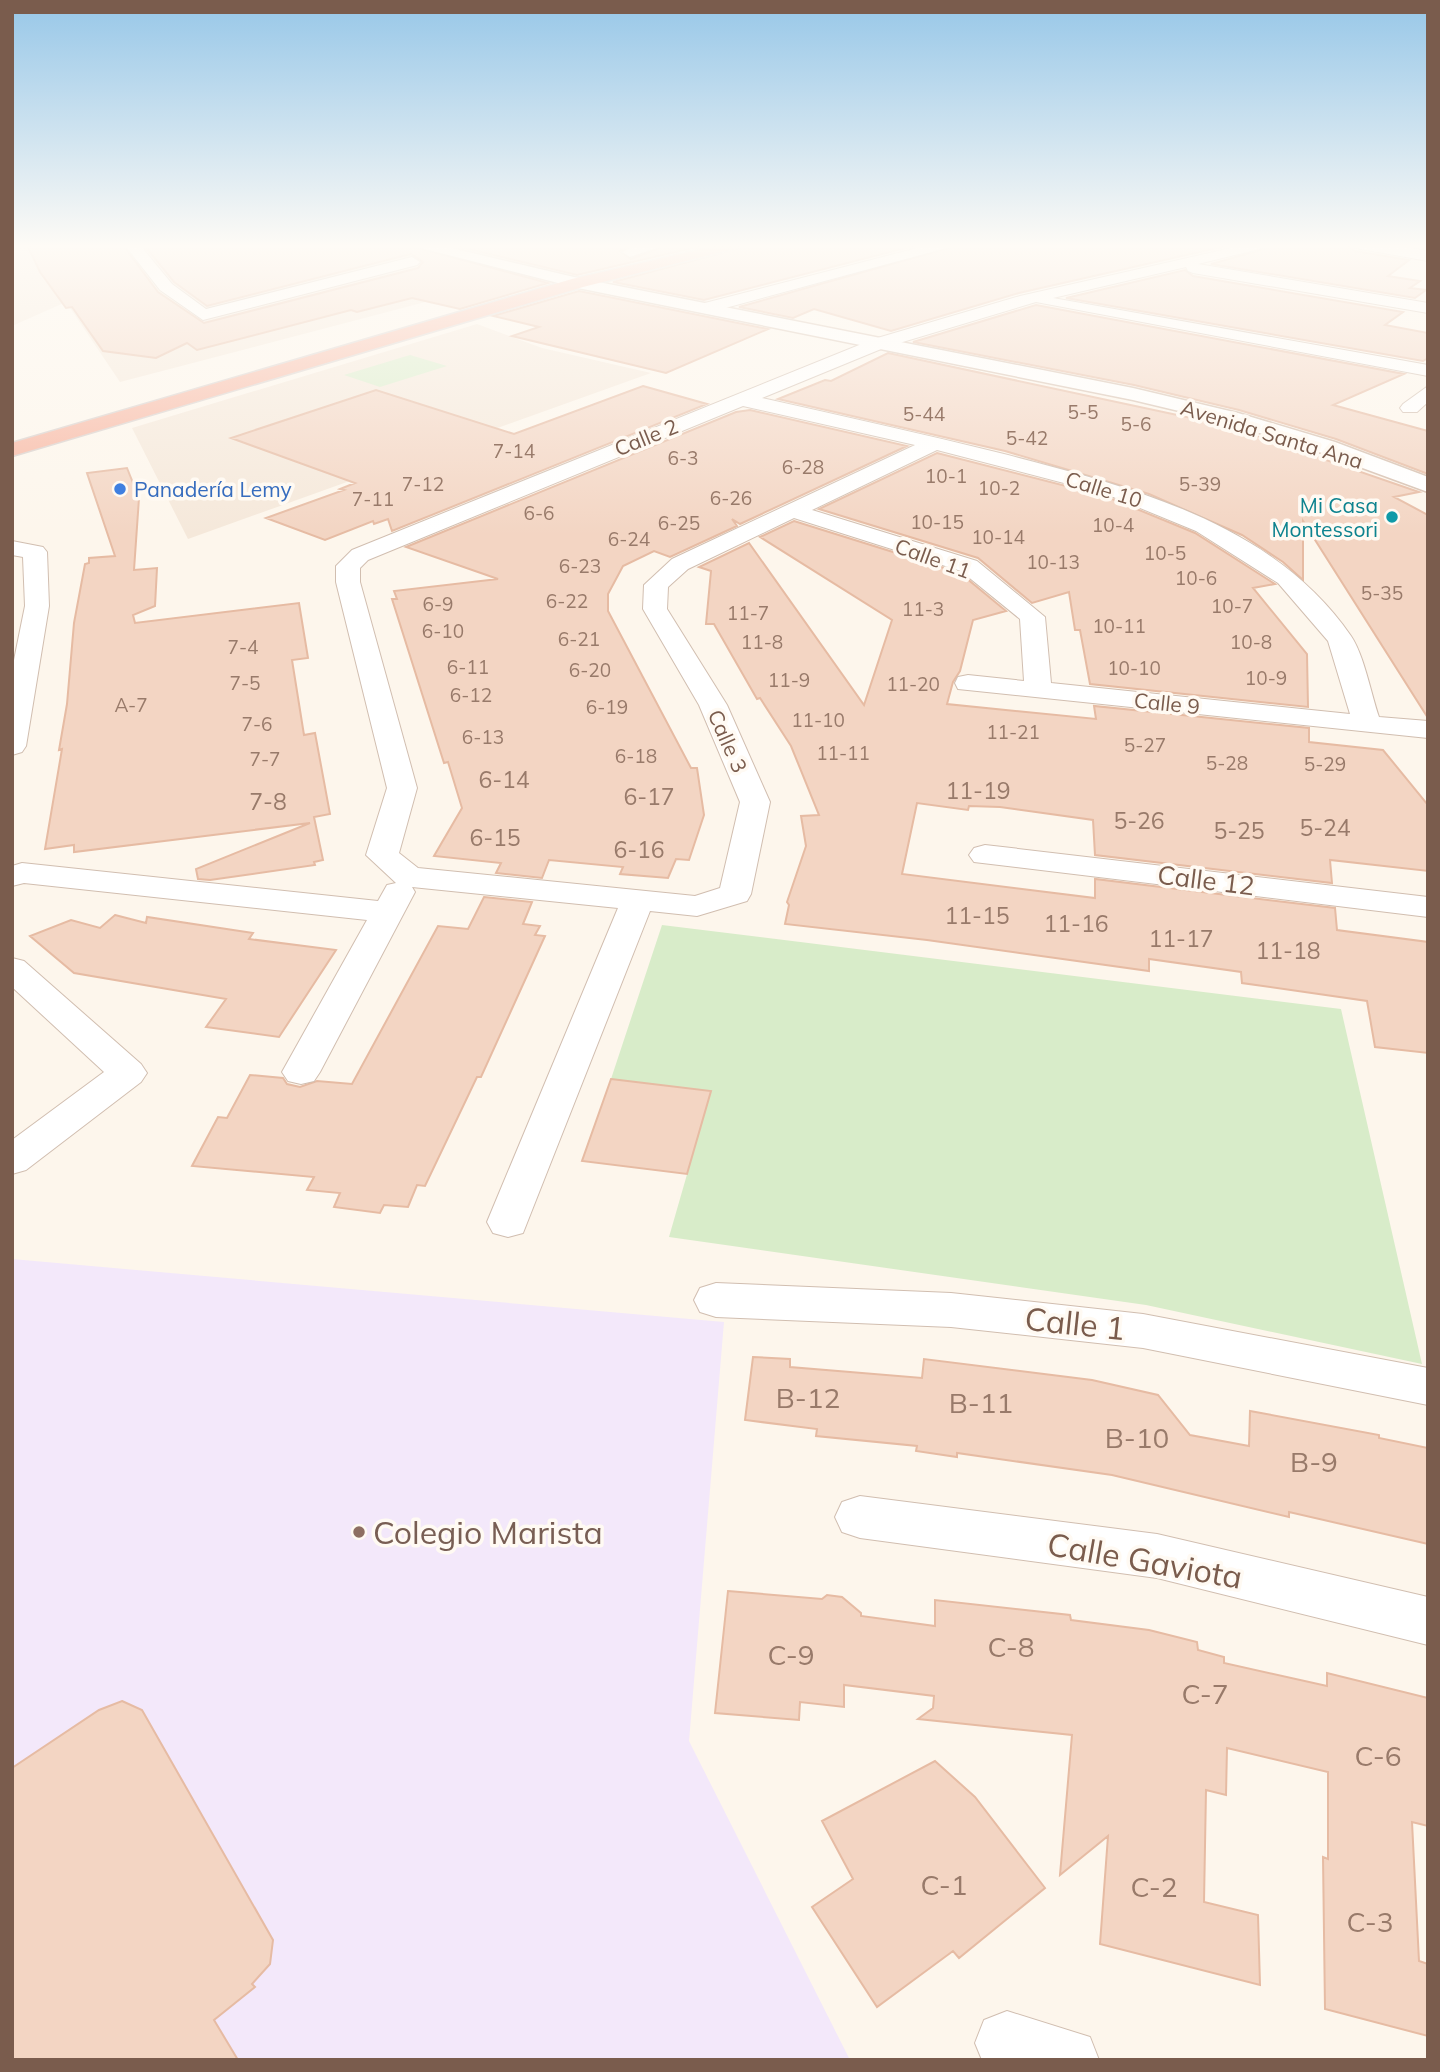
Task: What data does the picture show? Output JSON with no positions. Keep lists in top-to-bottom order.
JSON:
{
  "streets": {
    "street": [
      "Avenida Santa Ana",
      "Calle 2",
      "Calle 10",
      "Calle 11",
      "Calle 9",
      "Calle 3",
      "Calle 12",
      "Calle 1",
      "Calle Gaviota"
    ]
  },
  "crossings": [
    ["Avenida Santa Ana", "Calle 2"],
    ["Calle 2", "Calle 10"],
    ["Calle 2", "Calle 3"],
    ["Calle 10", "Calle 9"],
    ["Calle 10", "Calle 3"],
    ["Calle 11", "Calle 9"],
    ["Calle 11", "Calle 3"]
  ],
  "places": ["Panadería Lemy", "Mi Casa Montessori", "Colegio Marista"],
  "house_numbers": [
    "5-5",
    "5-44",
    "5-6",
    "5-42",
    "7-14",
    "6-3",
    "6-28",
    "10-1",
    "7-12",
    "5-39",
    "10-2",
    "6-26",
    "7-11",
    "6-6",
    "10-15",
    "6-25",
    "10-4",
    "10-14",
    "6-24",
    "10-5",
    "10-13",
    "6-23",
    "10-6",
    "5-35",
    "6-22",
    "6-9",
    "10-7",
    "11-3",
    "11-7",
    "10-11",
    "6-10",
    "6-21",
    "11-8",
    "10-8",
    "7-4",
    "6-11",
    "10-10",
    "6-20",
    "10-9",
    "11-9",
    "7-5",
    "11-20",
    "6-12",
    "A-7",
    "6-19",
    "11-10",
    "7-6",
    "11-21",
    "6-13",
    "5-27",
    "11-11",
    "6-18",
    "7-7",
    "5-28",
    "5-29",
    "6-14",
    "11-19",
    "6-17",
    "7-8",
    "5-26",
    "5-24",
    "5-25",
    "6-15",
    "6-16",
    "11-15",
    "11-16",
    "11-17",
    "11-18",
    "B-12",
    "B-11",
    "B-10",
    "B-9",
    "C-8",
    "C-9",
    "C-7",
    "C-6",
    "C-1",
    "C-2",
    "C-3"
  ]
}
